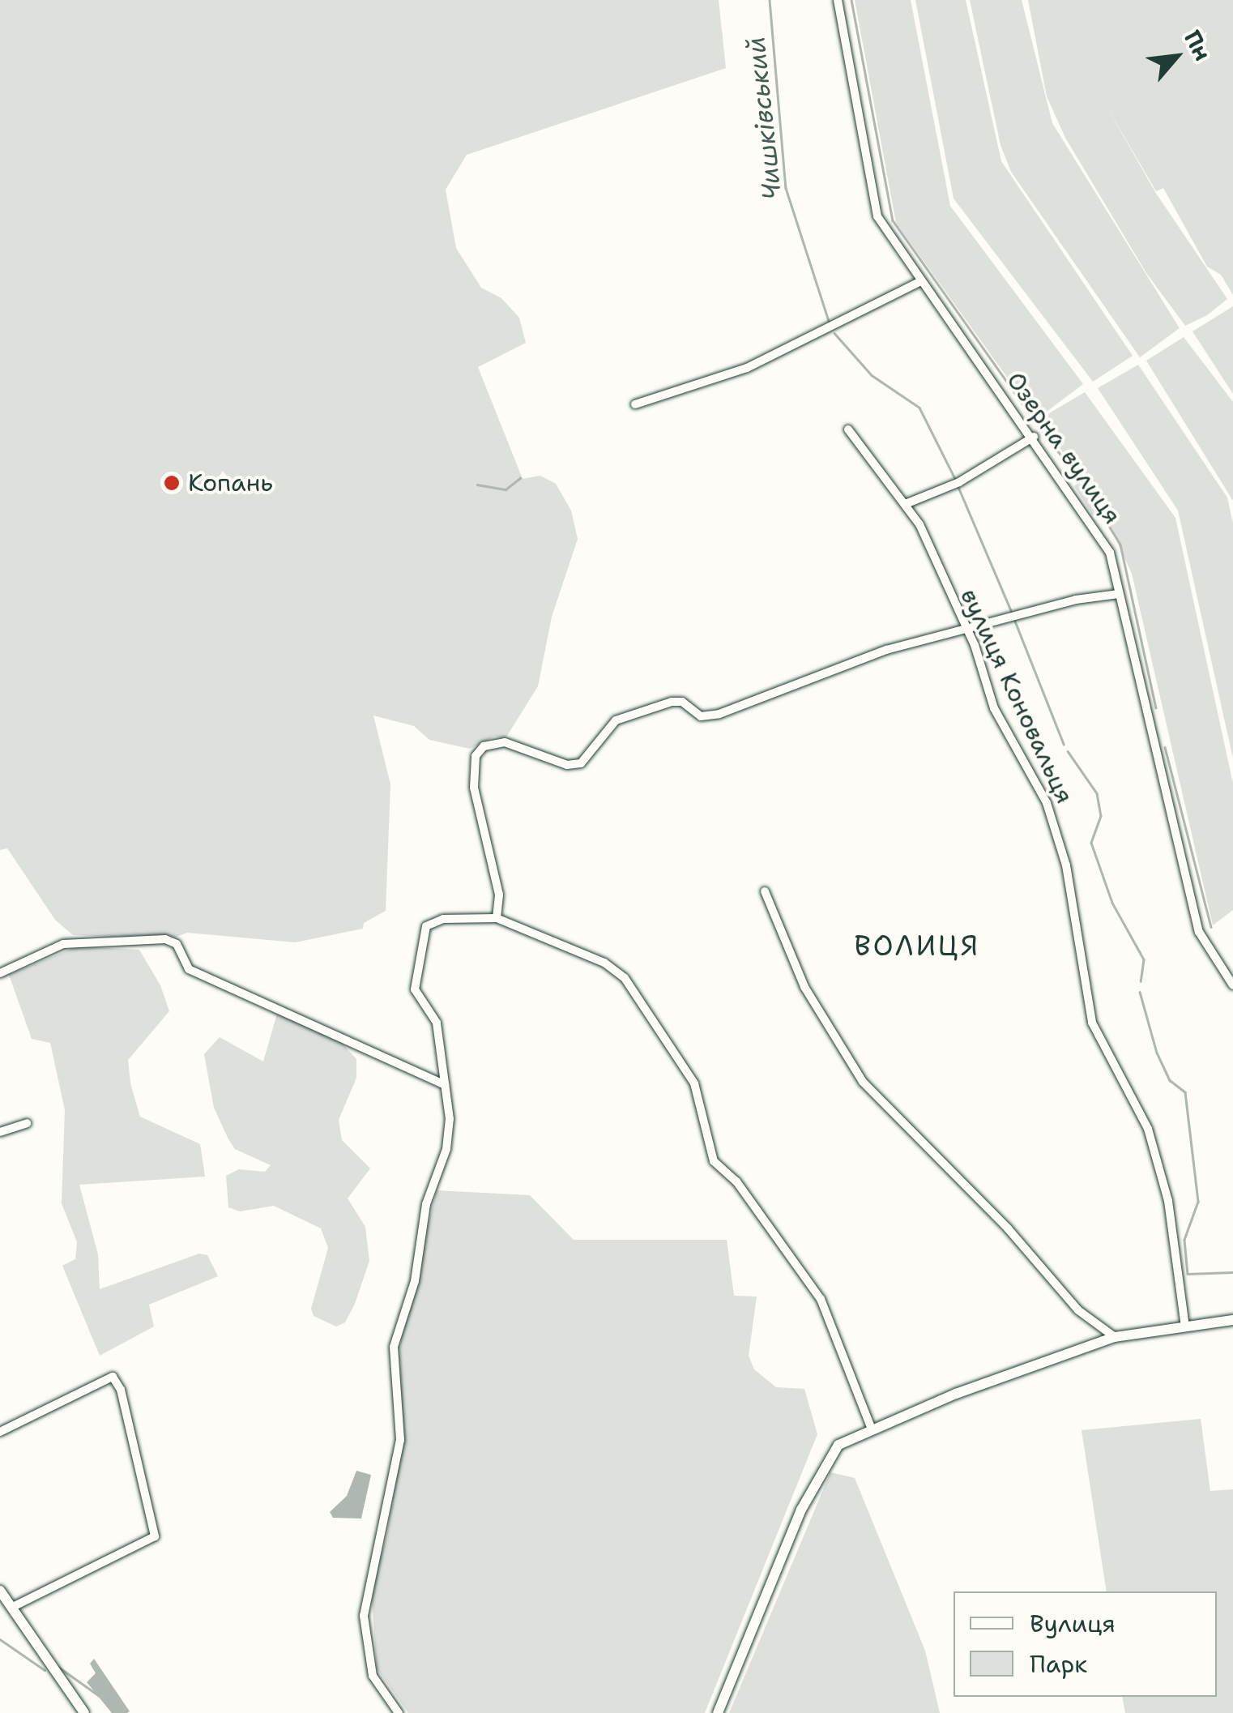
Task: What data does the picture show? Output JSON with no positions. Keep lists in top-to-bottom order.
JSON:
{
  "streets": {
    "street": ["Озерна вулиця", "вулиця Коновальця"]
  },
  "districts": ["ВОЛИЦЯ"],
  "water": ["Чишківський"],
  "places": ["Копань"],
  "legend": ["Вулиця", "Парк"],
  "north": "top right"
}
